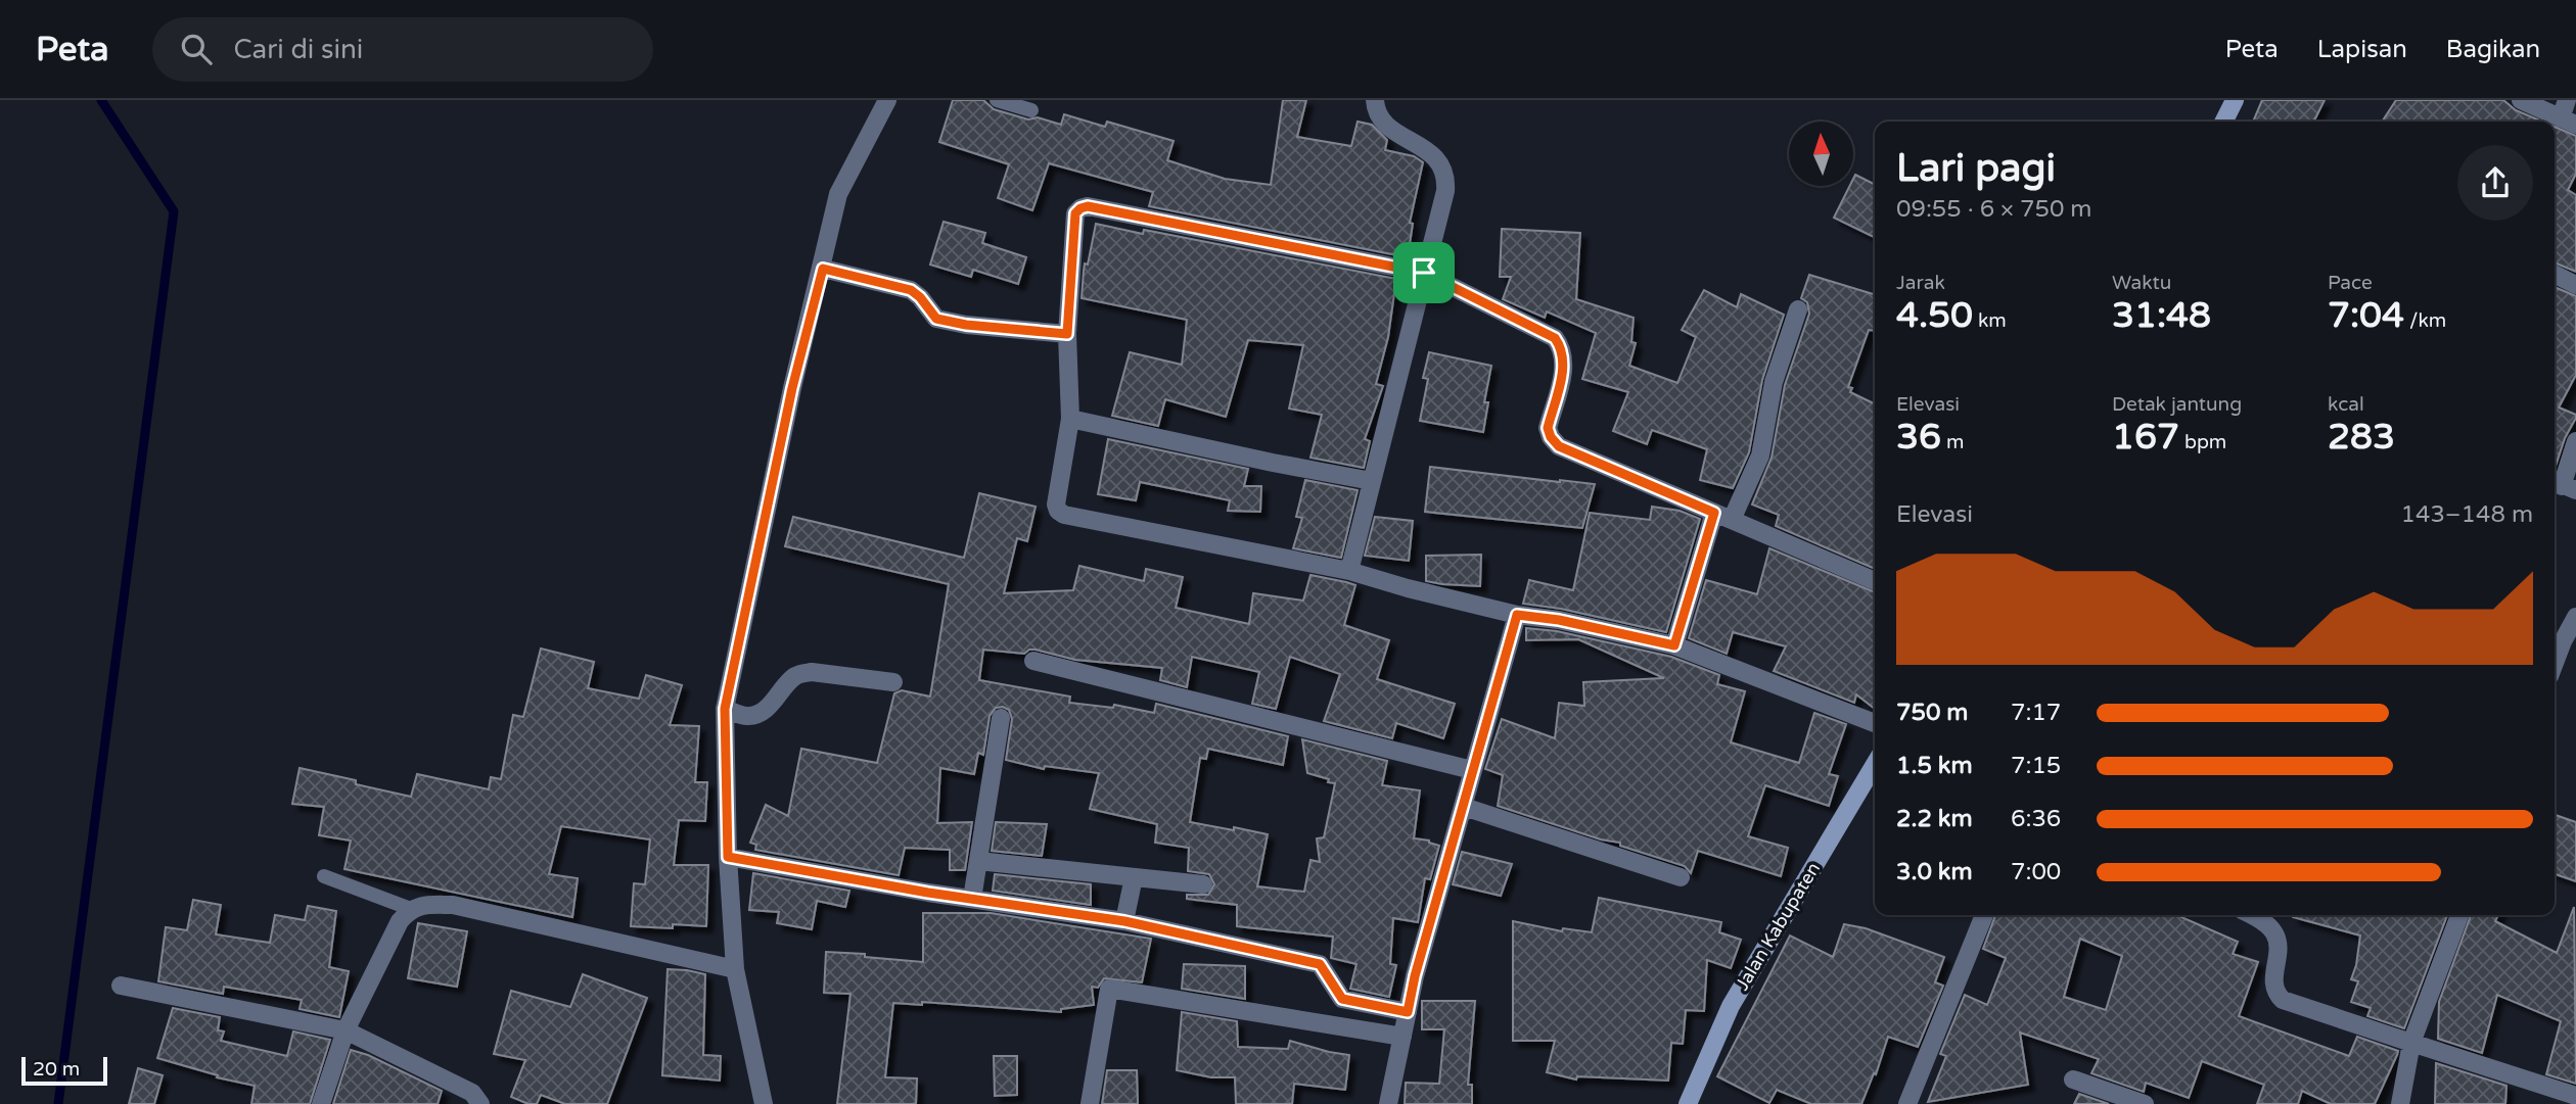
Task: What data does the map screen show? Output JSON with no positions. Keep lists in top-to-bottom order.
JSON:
{
  "streets": {
    "main road": ["Jalan Kabupaten"]
  },
  "scale_bar": "20 m",
  "north": "top",
  "page": {
    "header": "Peta",
    "search": "Cari di sini",
    "nav": ["Peta", "Lapisan", "Bagikan"],
    "heading": ["Lari pagi", "09:55 · 6 × 750 m"],
    "stats": [
      ["Jarak", "4.50 km"],
      ["Waktu", "31:48"],
      ["Pace", "7:04 /km"],
      ["Elevasi", "36 m"],
      ["Detak jantung", "167 bpm"],
      ["kcal", "283"]
    ],
    "chart": ["Elevasi", "143–148 m"],
    "list": [
      {
        "name": "750 m",
        "note": "7:17"
      },
      {
        "name": "1.5 km",
        "note": "7:15"
      },
      {
        "name": "2.2 km",
        "note": "6:36"
      },
      {
        "name": "3.0 km",
        "note": "7:00"
      }
    ],
    "scale": "20 m"
  }
}
